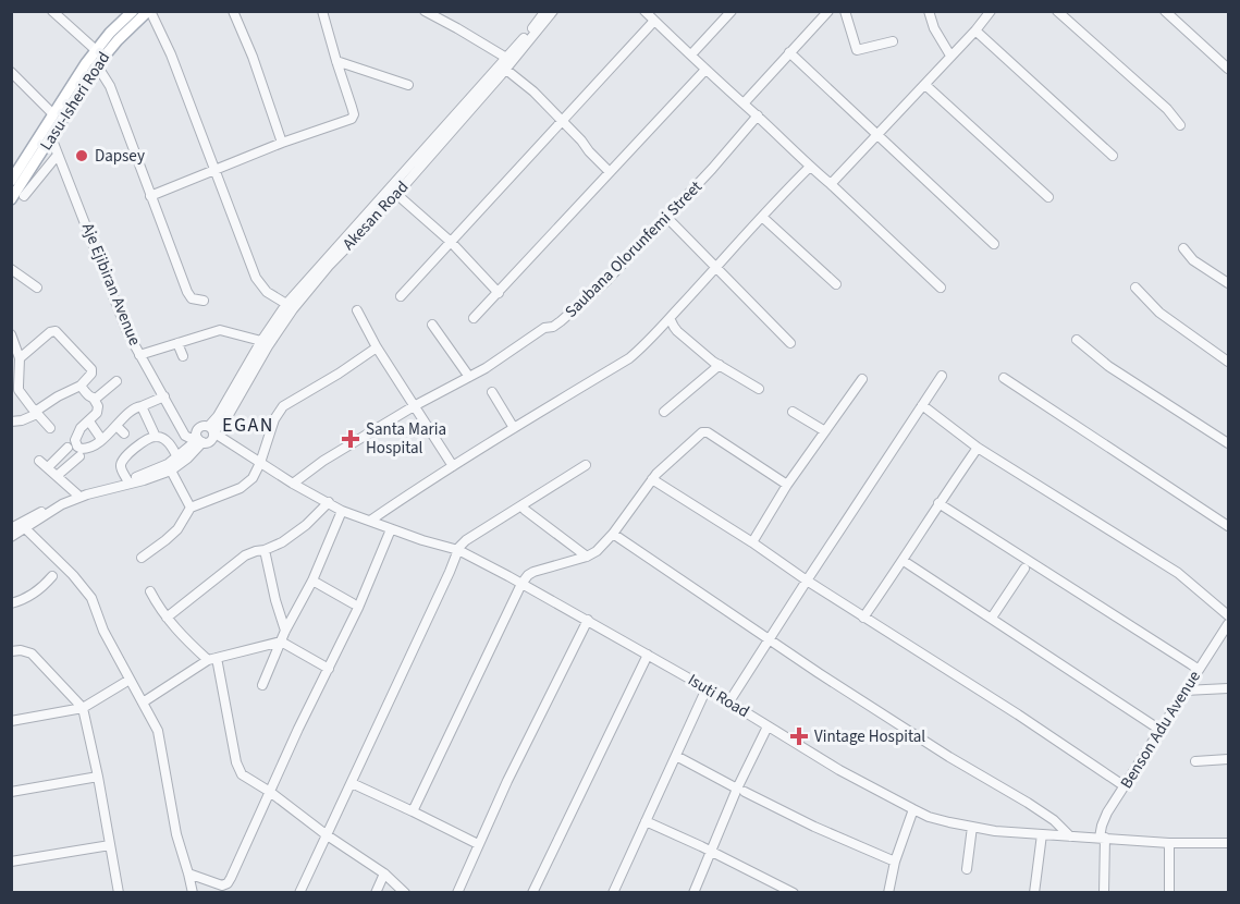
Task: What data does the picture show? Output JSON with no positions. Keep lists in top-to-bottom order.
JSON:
{
  "streets": {
    "main road": ["Lasu-Isheri Road"],
    "street": [
      "Akesan Road",
      "Saubana Olorunfemi Street",
      "Aje Ejibiran Avenue",
      "Isuti Road",
      "Benson Adu Avenue"
    ]
  },
  "crossings": [
    ["Lasu-Isheri Road", "Aje Ejibiran Avenue"],
    ["Akesan Road", "Isuti Road"],
    ["Saubana Olorunfemi Street", "Isuti Road"],
    ["Isuti Road", "Benson Adu Avenue"]
  ],
  "districts": ["EGAN"],
  "places": {
    "other": ["Dapsey"],
    "health": ["Santa Maria Hospital", "Vintage Hospital"]
  }
}
